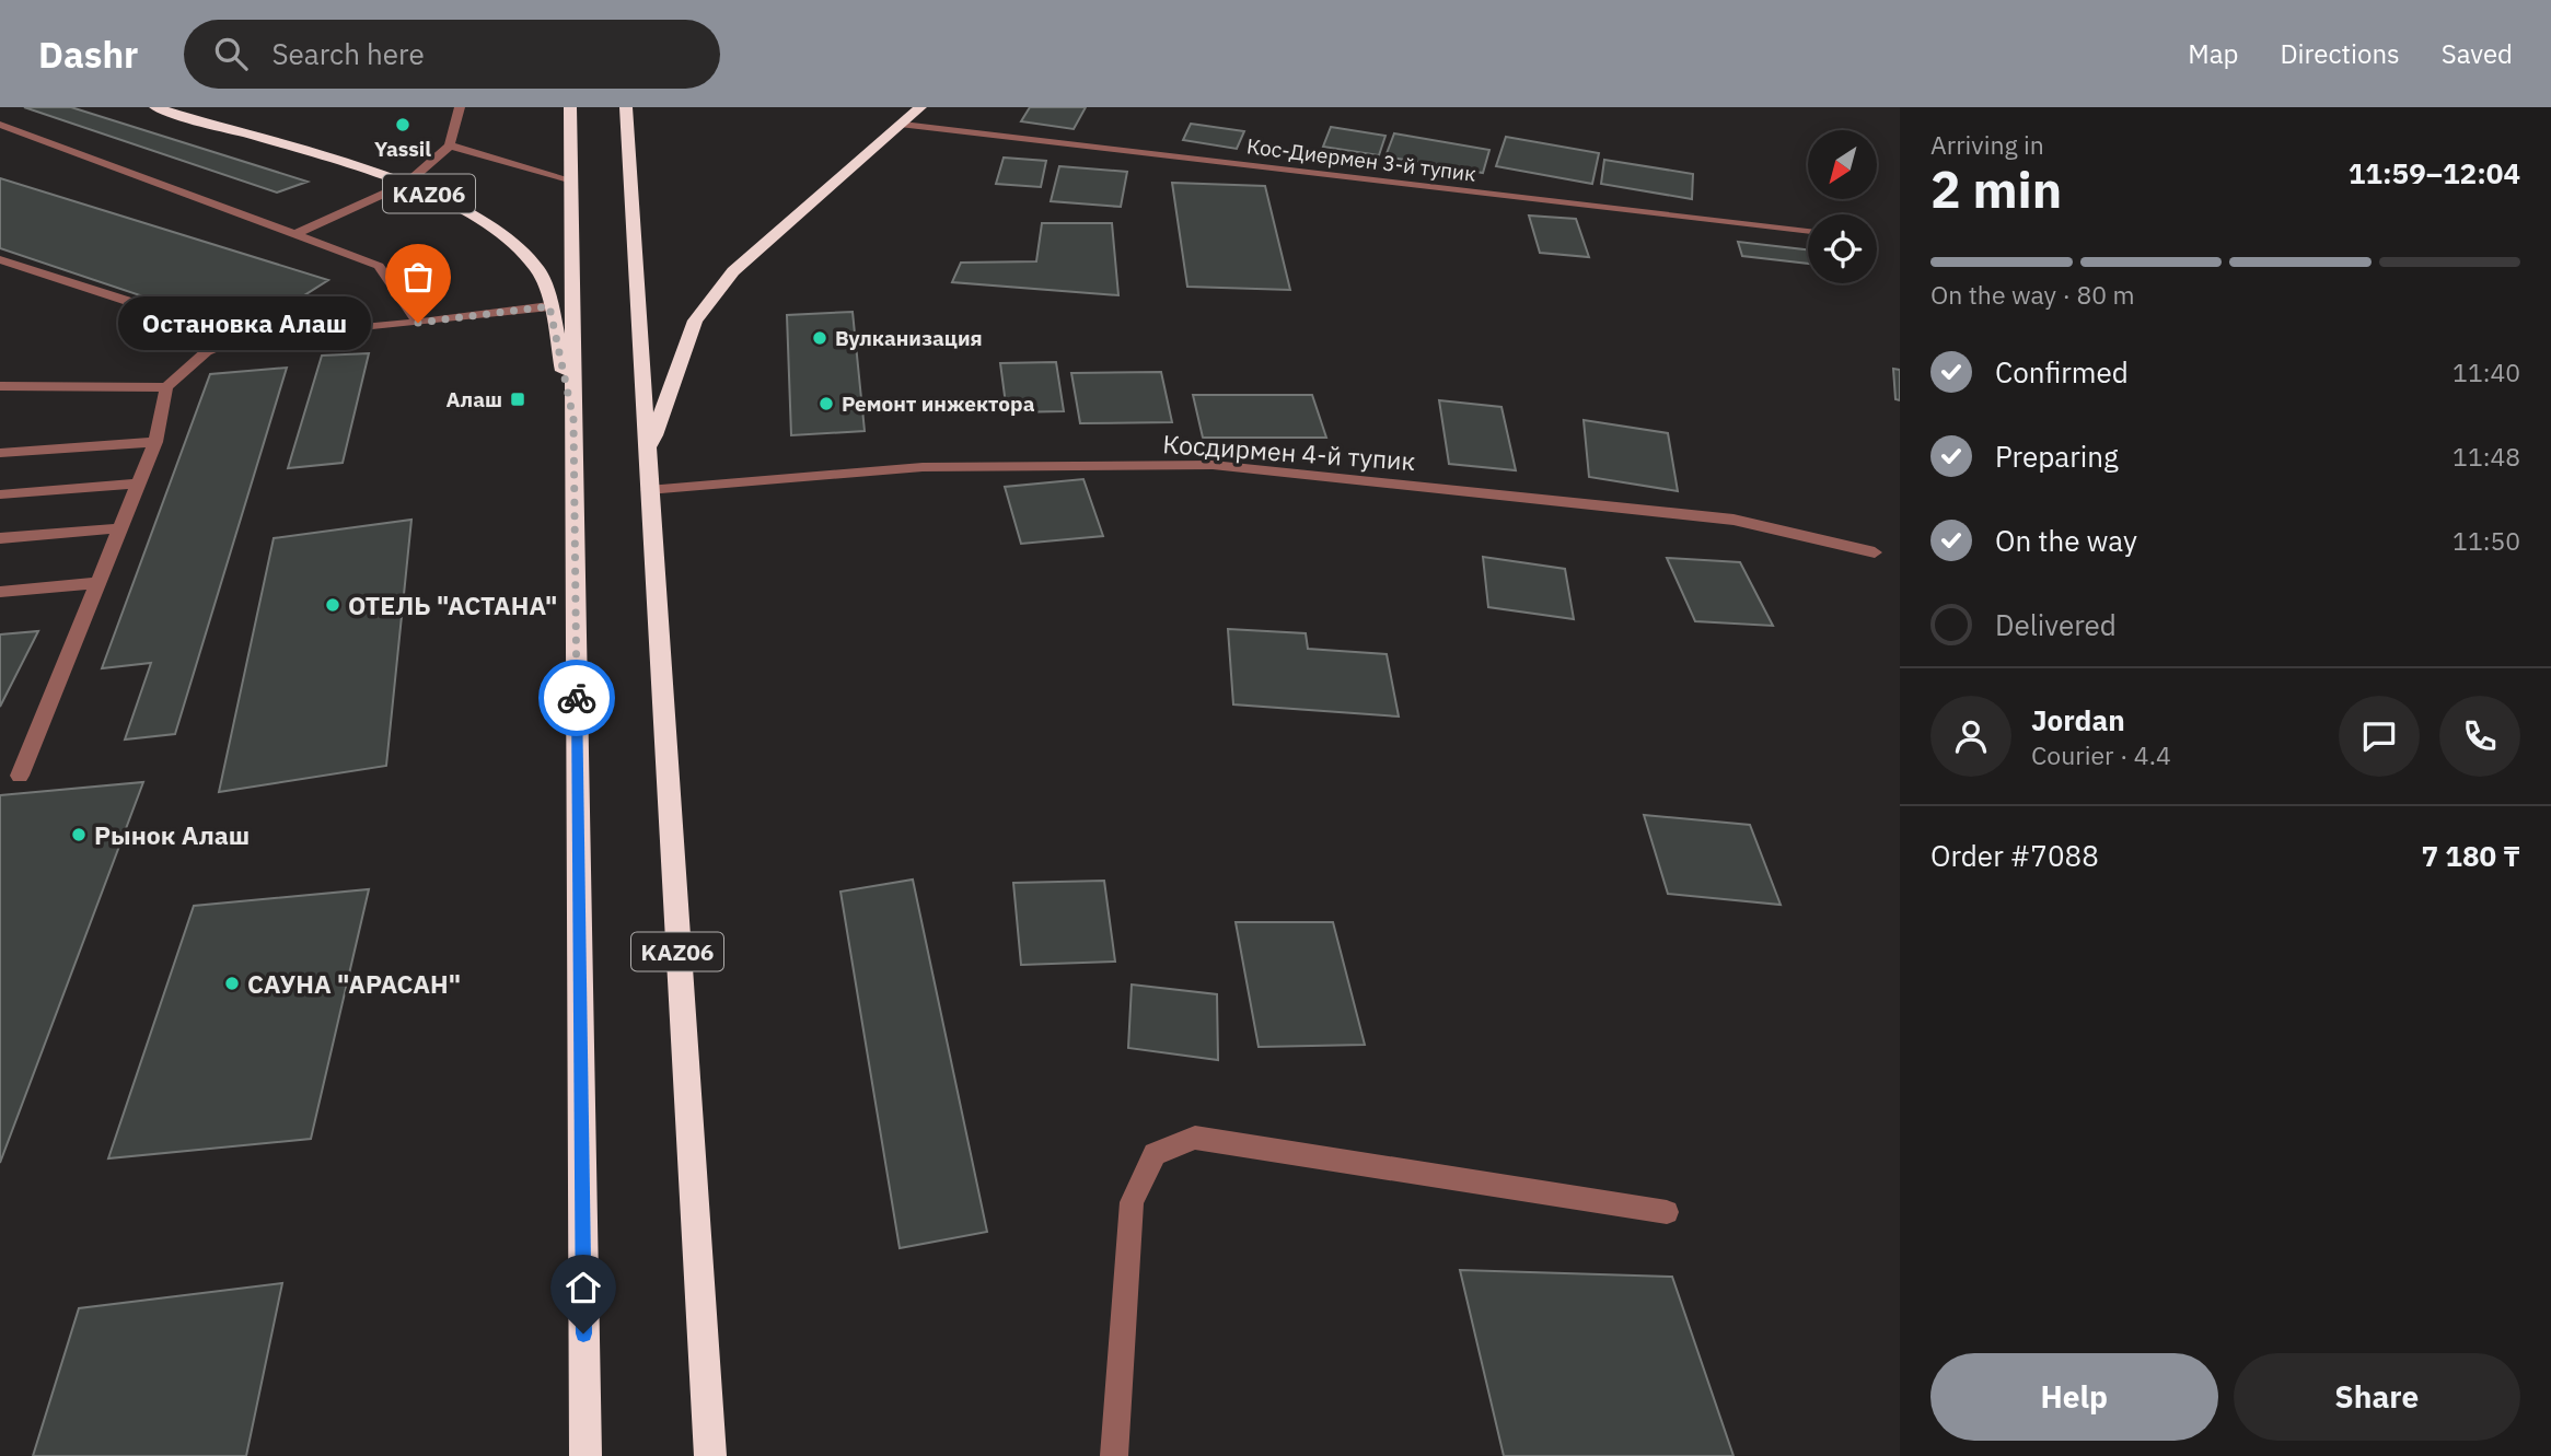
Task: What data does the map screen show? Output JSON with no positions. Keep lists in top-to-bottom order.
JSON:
{
  "streets": {
    "highway": ["KАZ06"],
    "street": ["Кос-Диермен 3-й тупик", "Косдирмен 4-й тупик"]
  },
  "crossings": [
    ["KАZ06", "Косдирмен 4-й тупик"]
  ],
  "places": {
    "other": [
      "Yassil",
      "Остановка Алаш",
      "Вулканизация",
      "Ремонт инжектора",
      "ОТЕЛЬ \"АСТАНА\"",
      "Рынок Алаш",
      "САУНА \"АРАСАН\""
    ],
    "transit": ["Алаш"]
  },
  "north": "bottom left",
  "page": {
    "header": "Dashr",
    "search": "Search here",
    "nav": ["Map", "Directions", "Saved"],
    "heading": ["2 min", "Arriving in", "11:59–12:04"],
    "panel": [
      "Jordan",
      "Courier · 4.4",
      "Order #7088",
      "7 180 ₸"
    ],
    "bar": "On the way · 80 m",
    "bubble": "Остановка Алаш",
    "list": [
      ["Confirmed", "11:40"],
      ["Preparing", "11:48"],
      ["On the way", "11:50"],
      "Delivered"
    ],
    "buttons": ["Help", "Share"]
  }
}
